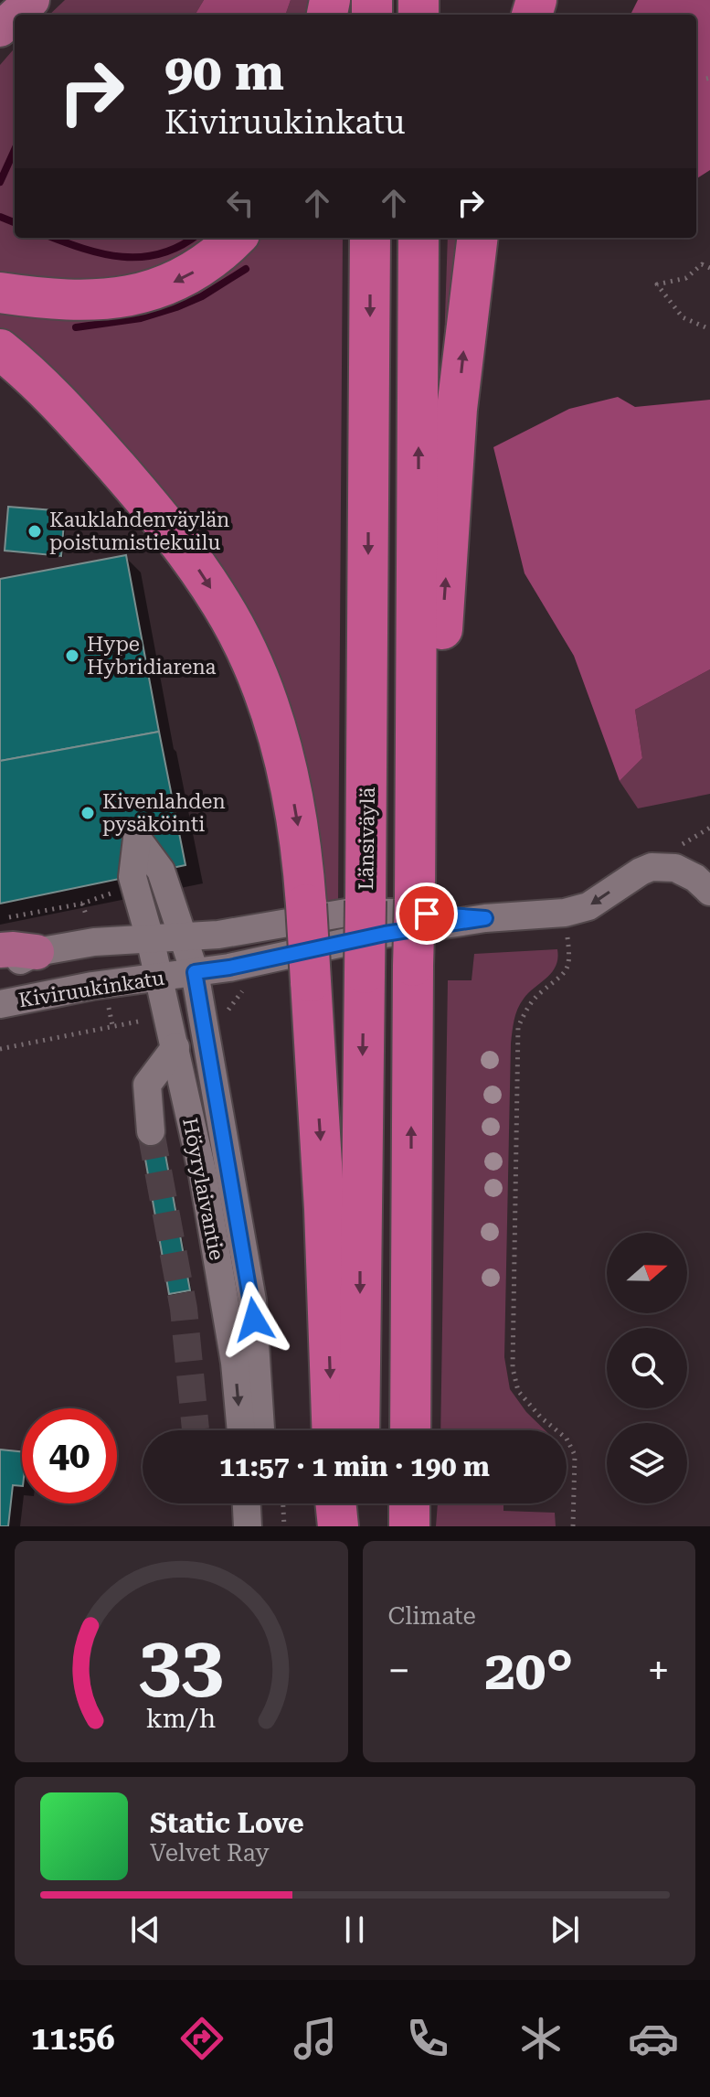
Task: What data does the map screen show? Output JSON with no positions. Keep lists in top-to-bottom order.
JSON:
{
  "streets": {
    "highway": ["Länsiväylä"],
    "street": ["Kiviruukinkatu", "Höyrylaivantie"]
  },
  "crossings": [
    ["Kiviruukinkatu", "Höyrylaivantie"]
  ],
  "places": ["Kauklahdenväylän poistumistiekuilu", "Hype Hybridiarena", "Kivenlahden pysäköinti"],
  "north": "right",
  "page": {
    "turn": ["90 m", "Kiviruukinkatu"],
    "limit": "40",
    "trip": "11:57 · 1 min · 190 m",
    "tile": "Climate",
    "heat": ["−", "20°", "+"],
    "song": ["Static Love", "Velvet Ray"],
    "tabs": "11:56",
    "gauge": ["33", "km/h"]
  }
}
